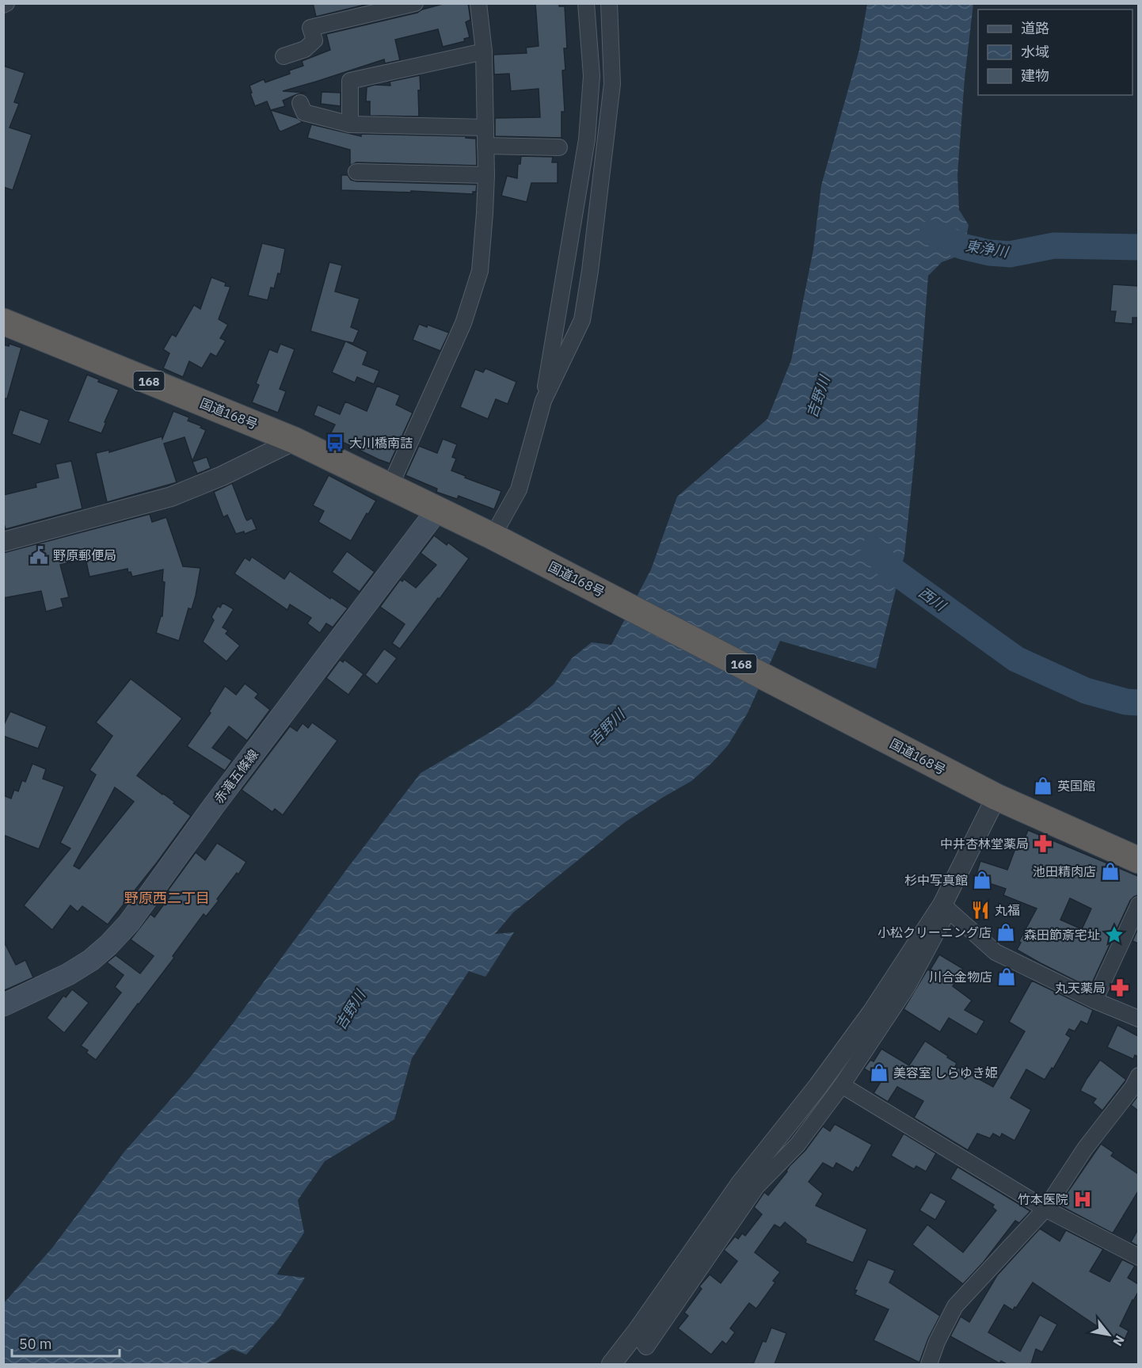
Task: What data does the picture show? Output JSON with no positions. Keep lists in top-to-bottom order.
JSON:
{
  "streets": {
    "highway": ["168", "国道168号"],
    "main road": ["赤滝五條線"]
  },
  "crossings": [
    ["国道168号", "赤滝五條線"]
  ],
  "districts": ["野原西二丁目"],
  "water": ["東浄川", "吉野川", "西川"],
  "places": {
    "bus stop": ["大川橋南詰"],
    "public building": ["野原郵便局"],
    "shop": [
      "英国館",
      "池田精肉店",
      "杉中写真館",
      "小松クリーニング店",
      "川合金物店",
      "美容室 しらゆき姫"
    ],
    "pharmacy": ["中井杏林堂薬局", "丸天薬局"],
    "restaurant": ["丸福"],
    "place": ["森田節斎宅址"],
    "hospital": ["竹本医院"]
  },
  "legend": ["道路", "水域", "建物"],
  "scale_bar": "50 m",
  "north": "bottom right"
}
